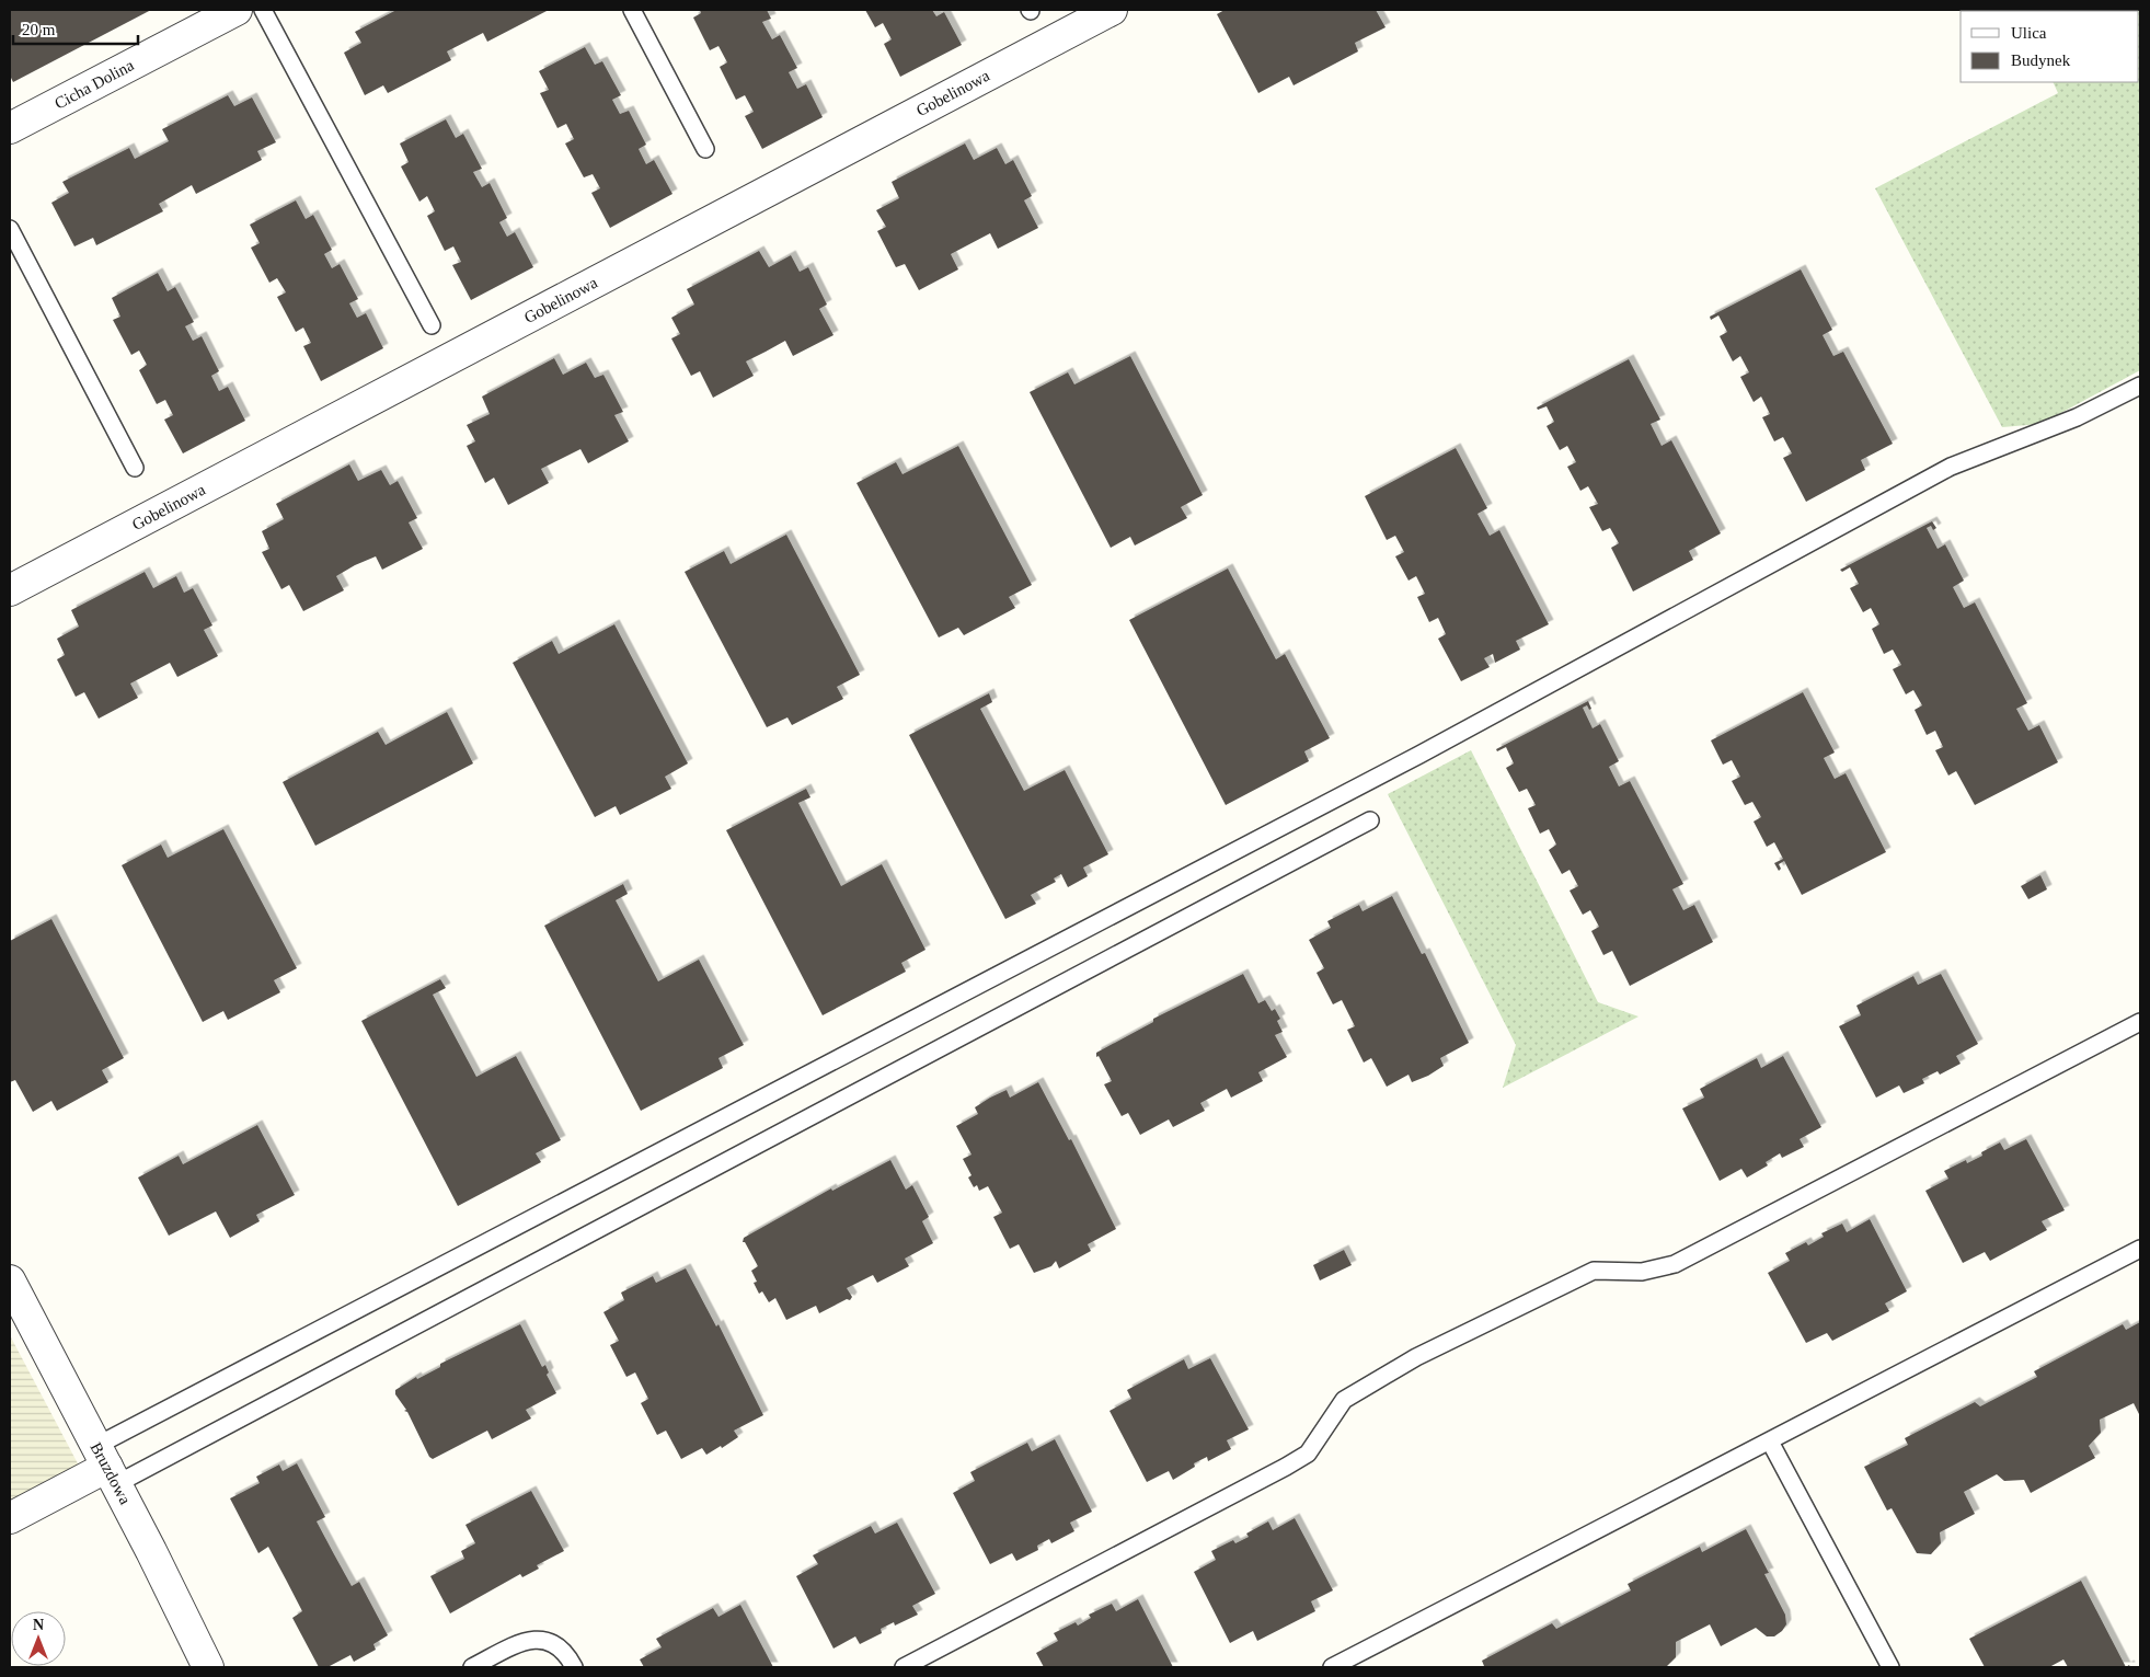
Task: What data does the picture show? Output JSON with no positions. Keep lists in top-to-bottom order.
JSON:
{
  "streets": {
    "street": ["Cicha Dolina", "Gobelinowa", "Bruzdowa"]
  },
  "legend": ["Ulica", "Budynek"],
  "scale_bar": "20 m",
  "north": "top"
}
